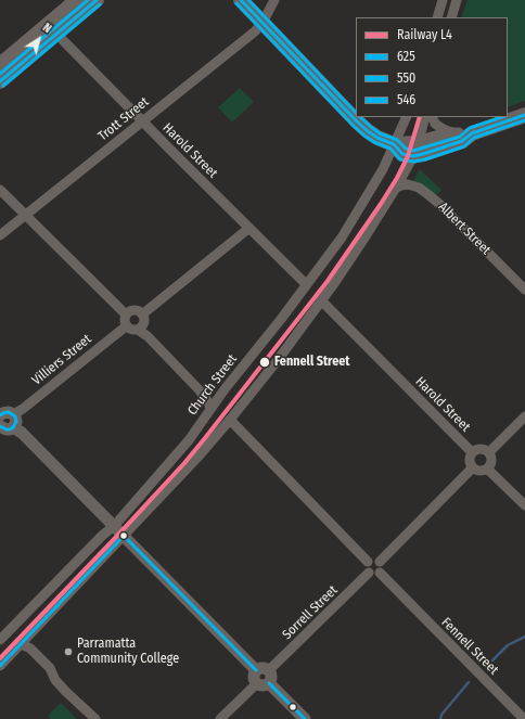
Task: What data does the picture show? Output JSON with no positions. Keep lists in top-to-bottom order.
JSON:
{
  "streets": {
    "street": [
      "Trott Street",
      "Harold Street",
      "Albert Street",
      "Villiers Street",
      "Church Street",
      "Sorrell Street",
      "Fennell Street"
    ]
  },
  "crossings": [
    ["Trott Street", "Harold Street"],
    ["Harold Street", "Church Street"],
    ["Sorrell Street", "Fennell Street"]
  ],
  "places": ["Fennell Street", "Parramatta Community College"],
  "lines": [
    "transit line 625",
    "transit line 550",
    "rail line L4",
    "transit line 546"
  ],
  "legend": [
    "Railway L4",
    "625",
    "550",
    "546"
  ],
  "north": "top right"
}
